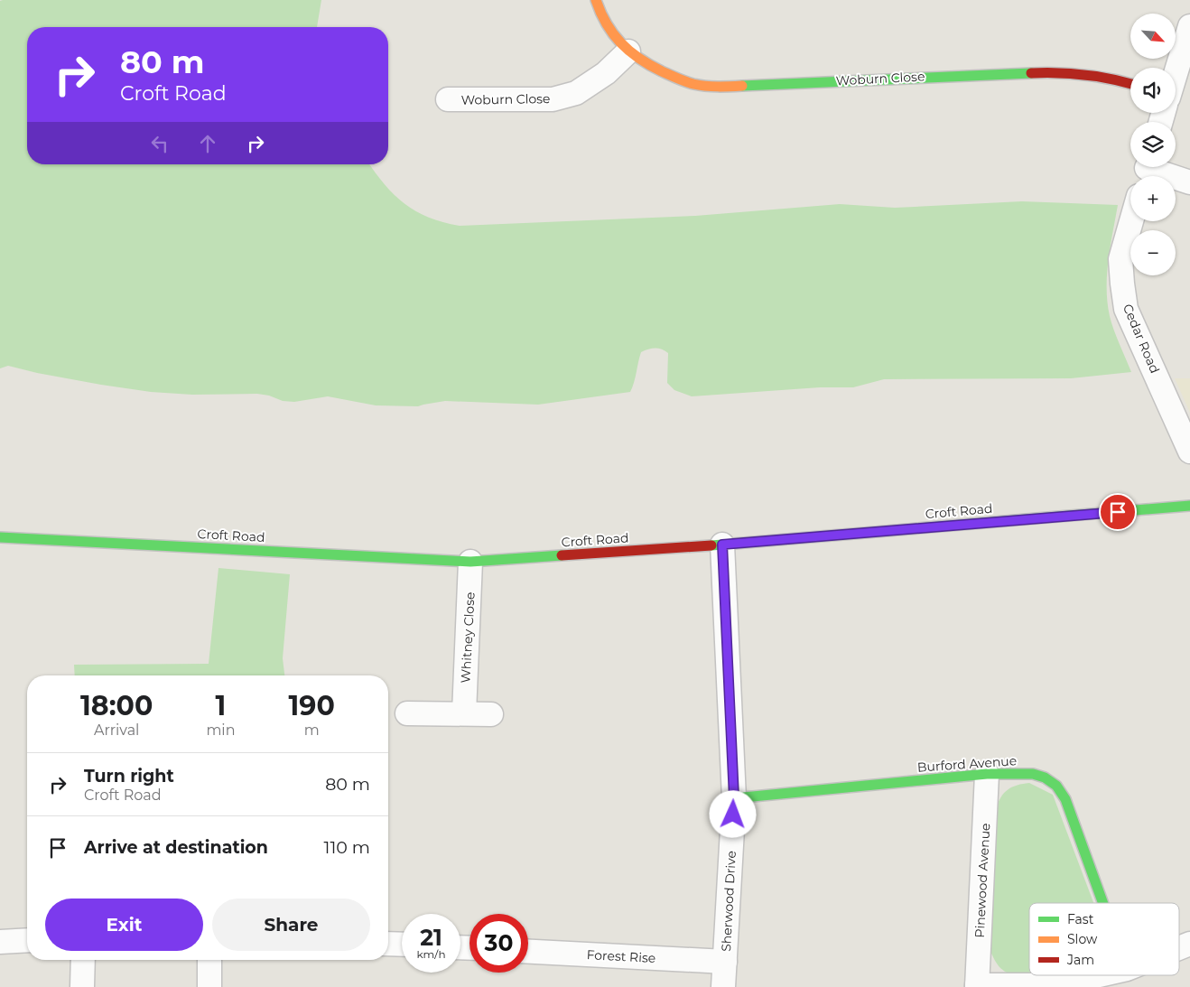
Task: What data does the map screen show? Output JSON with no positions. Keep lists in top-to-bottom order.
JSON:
{
  "streets": {
    "street": [
      "Woburn Close",
      "Cedar Road",
      "Croft Road",
      "Whitney Close",
      "Burford Avenue",
      "Pinewood Avenue",
      "Sherwood Drive",
      "Forest Rise"
    ]
  },
  "crossings": [
    ["Croft Road", "Whitney Close"],
    ["Croft Road", "Sherwood Drive"],
    ["Burford Avenue", "Pinewood Avenue"],
    ["Burford Avenue", "Sherwood Drive"],
    ["Sherwood Drive", "Forest Rise"]
  ],
  "legend": ["Fast", "Slow", "Jam"],
  "north": "bottom right",
  "page": {
    "map_buttons": ["+", "−"],
    "turn": ["80 m", "Croft Road"],
    "eta": [
      "18:00",
      "Arrival",
      "1",
      "min",
      "190",
      "m"
    ],
    "list": [
      {
        "name": "Turn right",
        "note": "Croft Road",
        "value": "80 m"
      },
      {
        "name": "Arrive at destination",
        "value": "110 m"
      }
    ],
    "buttons": ["Exit", "Share"],
    "speed": "21 km/h",
    "limit": "30"
  }
}
